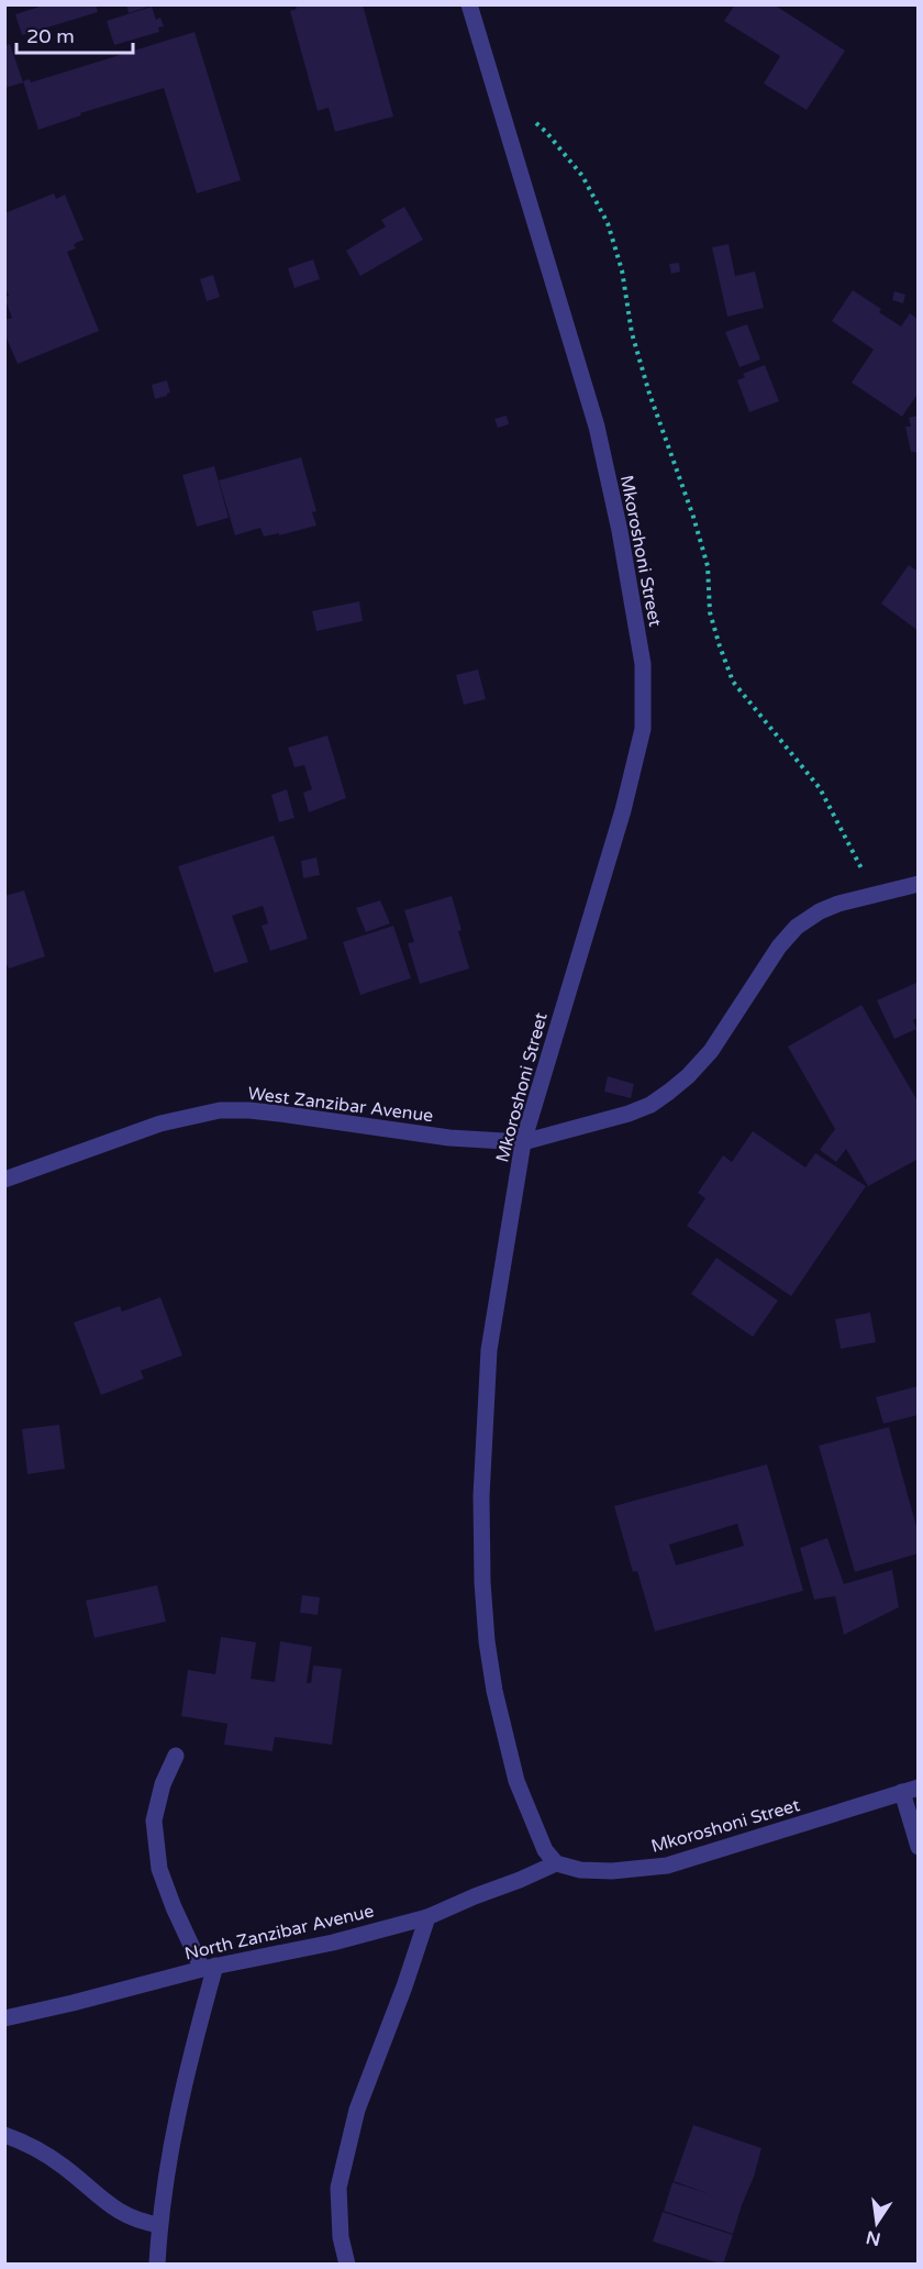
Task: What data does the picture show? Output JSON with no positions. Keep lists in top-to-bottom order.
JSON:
{
  "streets": {
    "street": ["Mkoroshoni Street", "West Zanzibar Avenue", "North Zanzibar Avenue"]
  },
  "crossings": [
    ["Mkoroshoni Street", "West Zanzibar Avenue"],
    ["Mkoroshoni Street", "North Zanzibar Avenue"]
  ],
  "scale_bar": "20 m",
  "north": "bottom"
}
